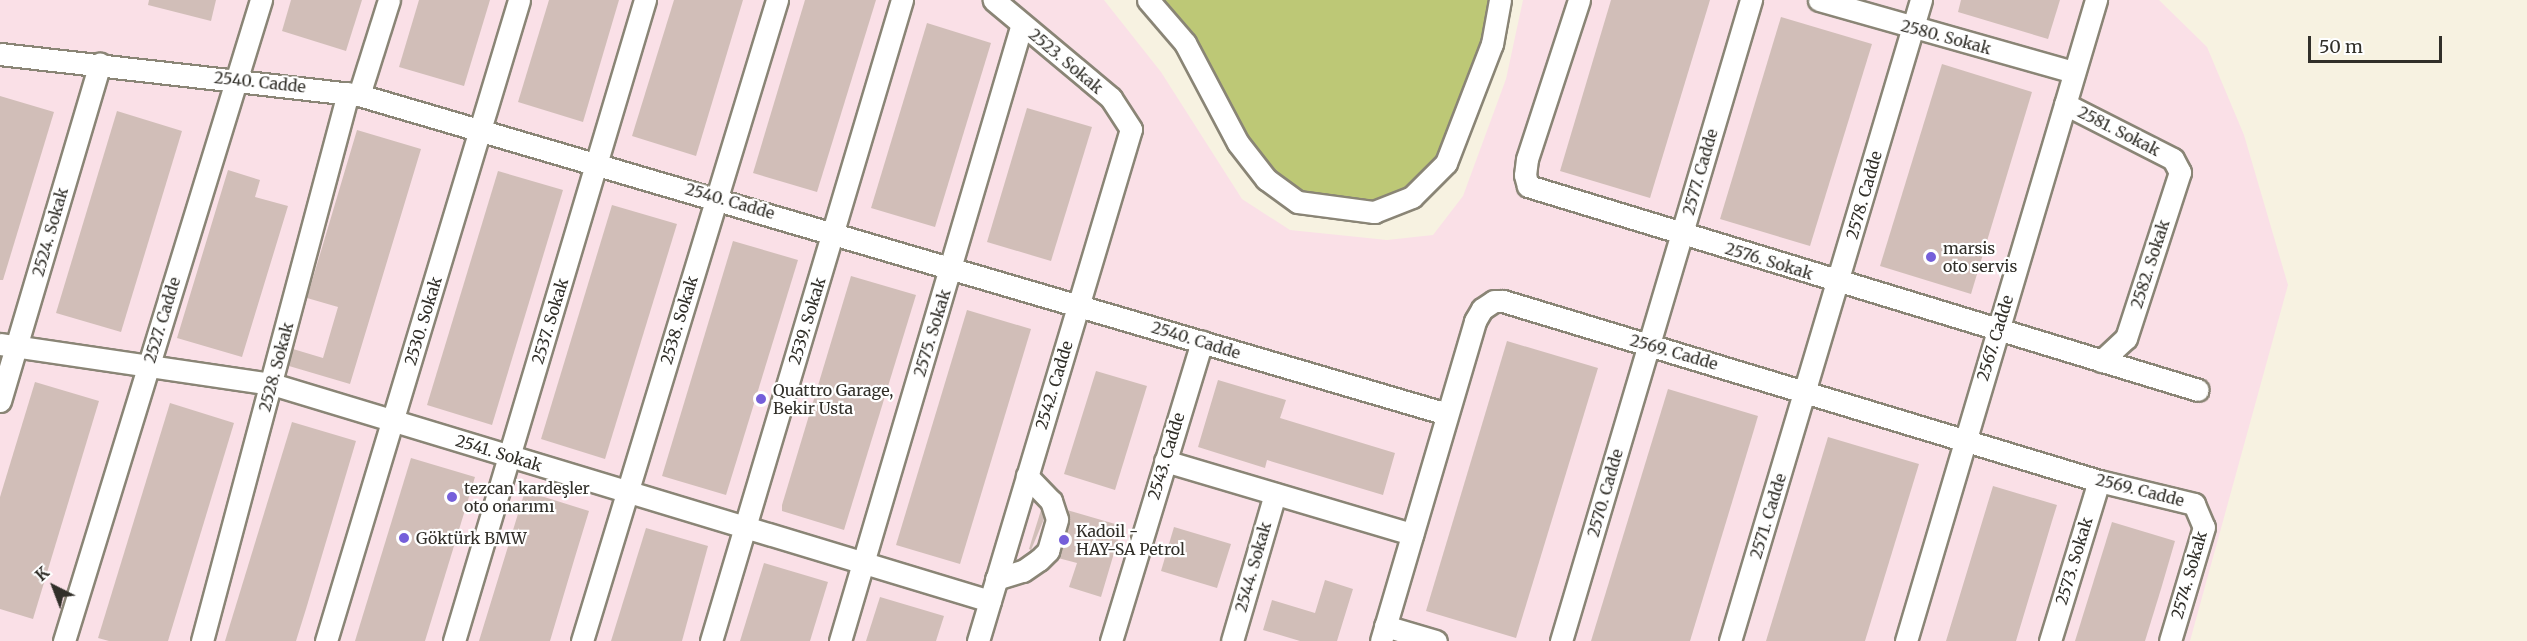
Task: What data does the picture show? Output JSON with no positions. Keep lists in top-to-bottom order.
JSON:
{
  "streets": {
    "street": [
      "2580. Sokak",
      "2523. Sokak",
      "2540. Cadde",
      "2581. Sokak",
      "2577. Cadde",
      "2578. Cadde",
      "2524. Sokak",
      "2576. Sokak",
      "2582. Sokak",
      "2527. Cadde",
      "2538. Sokak",
      "2530. Sokak",
      "2537. Sokak",
      "2539. Sokak",
      "2575. Sokak",
      "2567. Cadde",
      "2569. Cadde",
      "2528. Sokak",
      "2542. Cadde",
      "2541. Sokak",
      "2543. Cadde",
      "2570. Cadde",
      "2571. Cadde",
      "2573. Sokak",
      "2544. Sokak",
      "2574. Sokak"
    ]
  },
  "crossings": [
    ["2580. Sokak", "2578. Cadde"],
    ["2580. Sokak", "2567. Cadde"],
    ["2523. Sokak", "2575. Sokak"],
    ["2523. Sokak", "2542. Cadde"],
    ["2540. Cadde", "2524. Sokak"],
    ["2540. Cadde", "2527. Cadde"],
    ["2540. Cadde", "2538. Sokak"],
    ["2540. Cadde", "2530. Sokak"],
    ["2540. Cadde", "2537. Sokak"],
    ["2540. Cadde", "2539. Sokak"],
    ["2540. Cadde", "2575. Sokak"],
    ["2540. Cadde", "2569. Cadde"],
    ["2540. Cadde", "2528. Sokak"],
    ["2540. Cadde", "2542. Cadde"],
    ["2540. Cadde", "2543. Cadde"],
    ["2581. Sokak", "2582. Sokak"],
    ["2581. Sokak", "2567. Cadde"],
    ["2577. Cadde", "2576. Sokak"],
    ["2577. Cadde", "2569. Cadde"],
    ["2577. Cadde", "2570. Cadde"],
    ["2578. Cadde", "2576. Sokak"],
    ["2578. Cadde", "2569. Cadde"],
    ["2578. Cadde", "2571. Cadde"],
    ["2524. Sokak", "2541. Sokak"],
    ["2576. Sokak", "2582. Sokak"],
    ["2576. Sokak", "2567. Cadde"],
    ["2527. Cadde", "2541. Sokak"],
    ["2538. Sokak", "2541. Sokak"],
    ["2530. Sokak", "2541. Sokak"],
    ["2537. Sokak", "2541. Sokak"],
    ["2539. Sokak", "2541. Sokak"],
    ["2575. Sokak", "2541. Sokak"],
    ["2567. Cadde", "2569. Cadde"],
    ["2569. Cadde", "2570. Cadde"],
    ["2569. Cadde", "2571. Cadde"],
    ["2569. Cadde", "2573. Sokak"],
    ["2569. Cadde", "2574. Sokak"],
    ["2528. Sokak", "2541. Sokak"],
    ["2542. Cadde", "2541. Sokak"]
  ],
  "places": [
    "marsis oto servis",
    "Quattro Garage, Bekir Usta",
    "tezcan kardeşler oto onarımı",
    "Göktürk BMW",
    "Kadoil - HAY-SA Petrol"
  ],
  "scale_bar": "50 m",
  "north": "top left"
}
